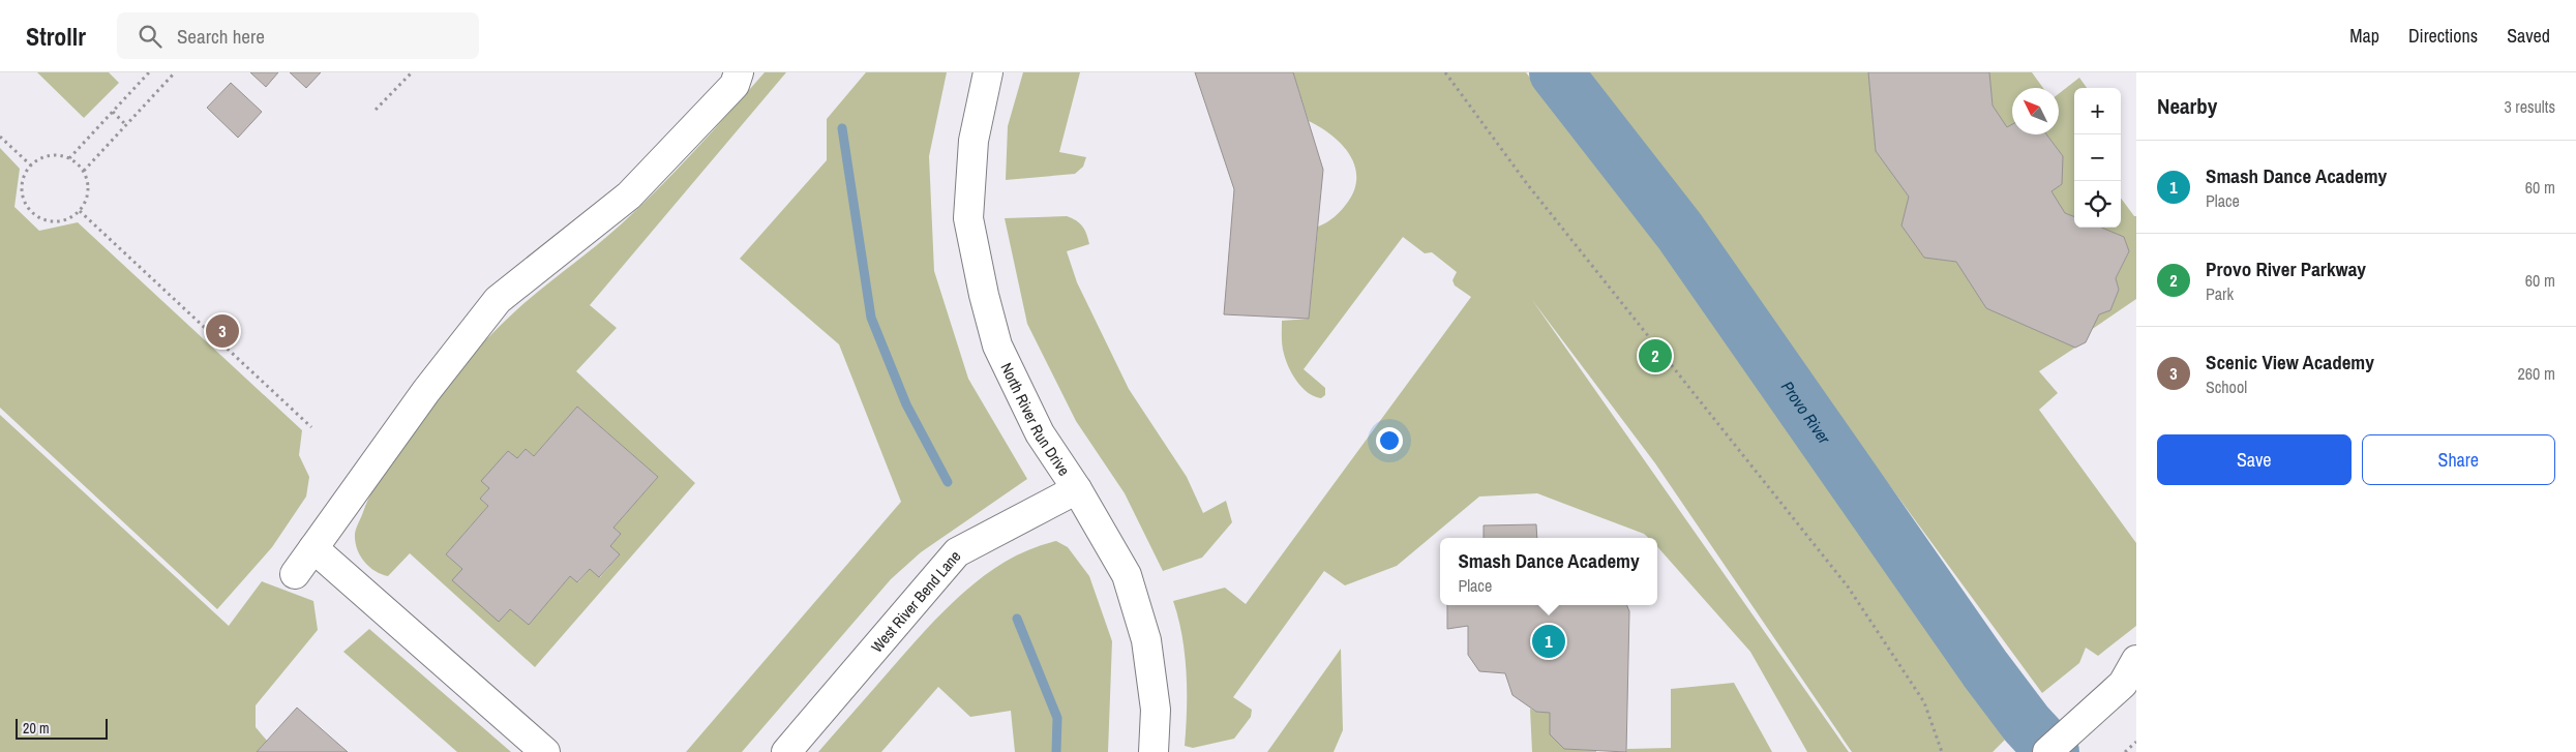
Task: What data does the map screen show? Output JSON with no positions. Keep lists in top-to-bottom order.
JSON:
{
  "streets": {
    "street": ["North River Run Drive", "West River Bend Lane"]
  },
  "crossings": [
    ["North River Run Drive", "West River Bend Lane"]
  ],
  "water": ["Provo River"],
  "scale_bar": "20 m",
  "north": "top left",
  "page": {
    "header": "Strollr",
    "search": "Search here",
    "nav": ["Map", "Directions", "Saved"],
    "heading": ["Nearby", "3 results"],
    "map_buttons": ["+", "−"],
    "list": [
      {
        "mark": "1",
        "name": "Smash Dance Academy",
        "note": "Place",
        "value": "60 m"
      },
      {
        "mark": "2",
        "name": "Provo River Parkway",
        "note": "Park",
        "value": "60 m"
      },
      {
        "mark": "3",
        "name": "Scenic View Academy",
        "note": "School",
        "value": "260 m"
      }
    ],
    "pins": ["3", "2", "1"],
    "buttons": ["Save", "Share"],
    "popup": ["Smash Dance Academy", "Place"],
    "scale": "20 m"
  }
}
